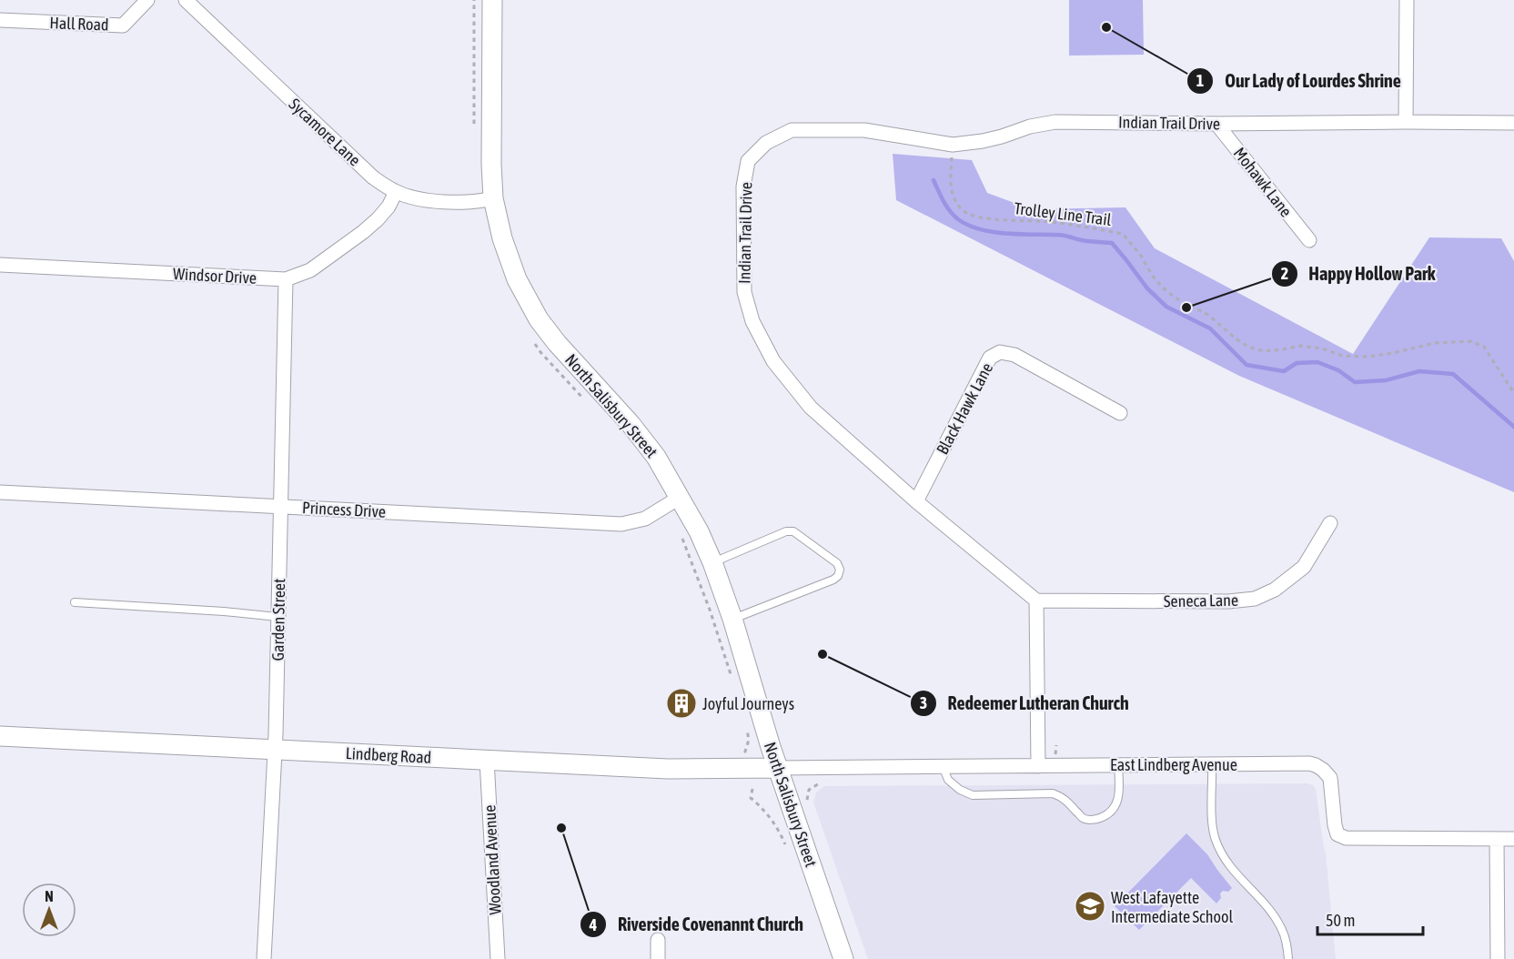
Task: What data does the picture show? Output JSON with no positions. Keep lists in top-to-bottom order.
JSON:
{
  "streets": {
    "street": [
      "Hall Road",
      "Indian Trail Drive",
      "Sycamore Lane",
      "Mohawk Lane",
      "Windsor Drive",
      "North Salisbury Street",
      "Black Hawk Lane",
      "Princess Drive",
      "Seneca Lane",
      "Garden Street",
      "Lindberg Road",
      "East Lindberg Avenue",
      "Woodland Avenue"
    ],
    "path": ["Trolley Line Trail"]
  },
  "crossings": [
    ["Indian Trail Drive", "Mohawk Lane"],
    ["Indian Trail Drive", "Trolley Line Trail"],
    ["Indian Trail Drive", "Black Hawk Lane"],
    ["Indian Trail Drive", "Seneca Lane"],
    ["Sycamore Lane", "Windsor Drive"],
    ["Sycamore Lane", "North Salisbury Street"],
    ["Windsor Drive", "Garden Street"],
    ["North Salisbury Street", "Princess Drive"],
    ["North Salisbury Street", "Lindberg Road"],
    ["North Salisbury Street", "East Lindberg Avenue"],
    ["Princess Drive", "Garden Street"],
    ["Garden Street", "Lindberg Road"],
    ["Lindberg Road", "East Lindberg Avenue"],
    ["Lindberg Road", "Woodland Avenue"]
  ],
  "places": {
    "other": [
      "Our Lady of Lourdes Shrine",
      "Happy Hollow Park",
      "Redeemer Lutheran Church",
      "Riverside Covenannt Church"
    ],
    "building": ["Joyful Journeys"],
    "school or university": ["West Lafayette Intermediate School"]
  },
  "scale_bar": "50 m",
  "north": "top"
}
